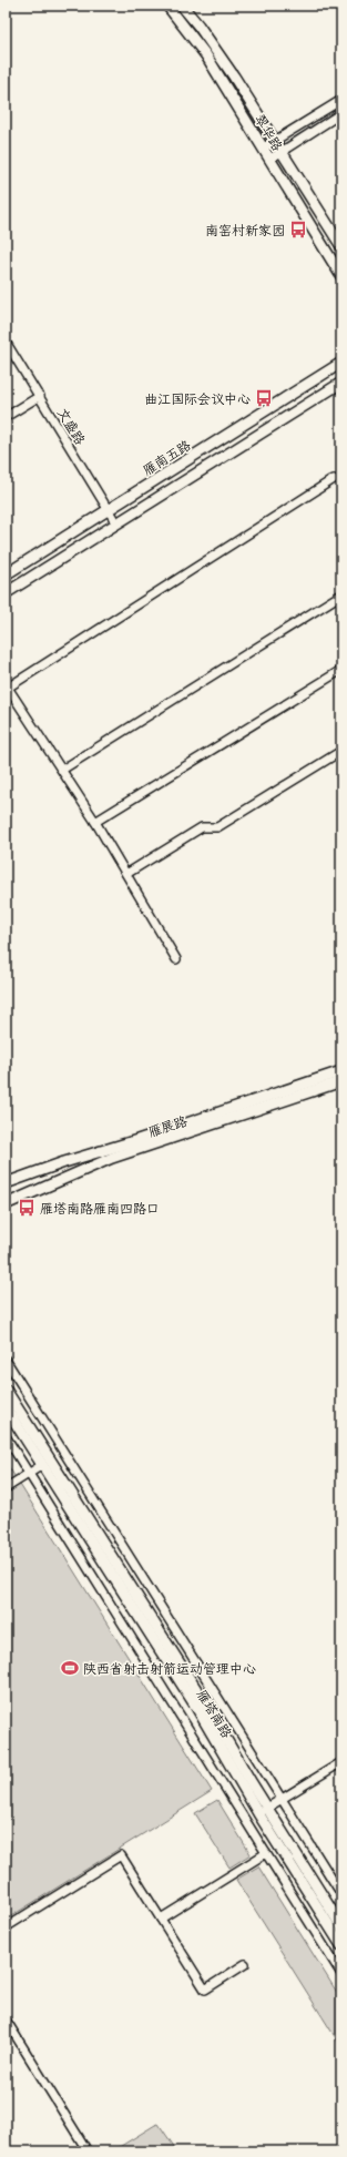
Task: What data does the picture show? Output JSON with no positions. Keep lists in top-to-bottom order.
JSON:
{
  "streets": {
    "main road": [
      "翠华路",
      "雁南五路",
      "雁展路",
      "雁塔南路"
    ],
    "street": ["文盛路"]
  },
  "crossings": [
    ["文盛路", "雁南五路"]
  ],
  "places": {
    "bus stop": ["南窑村新家园", "曲江国际会议中心", "雁塔南路雁南四路口"],
    "sports": ["陕西省射击射箭运动管理中心"]
  }
}
